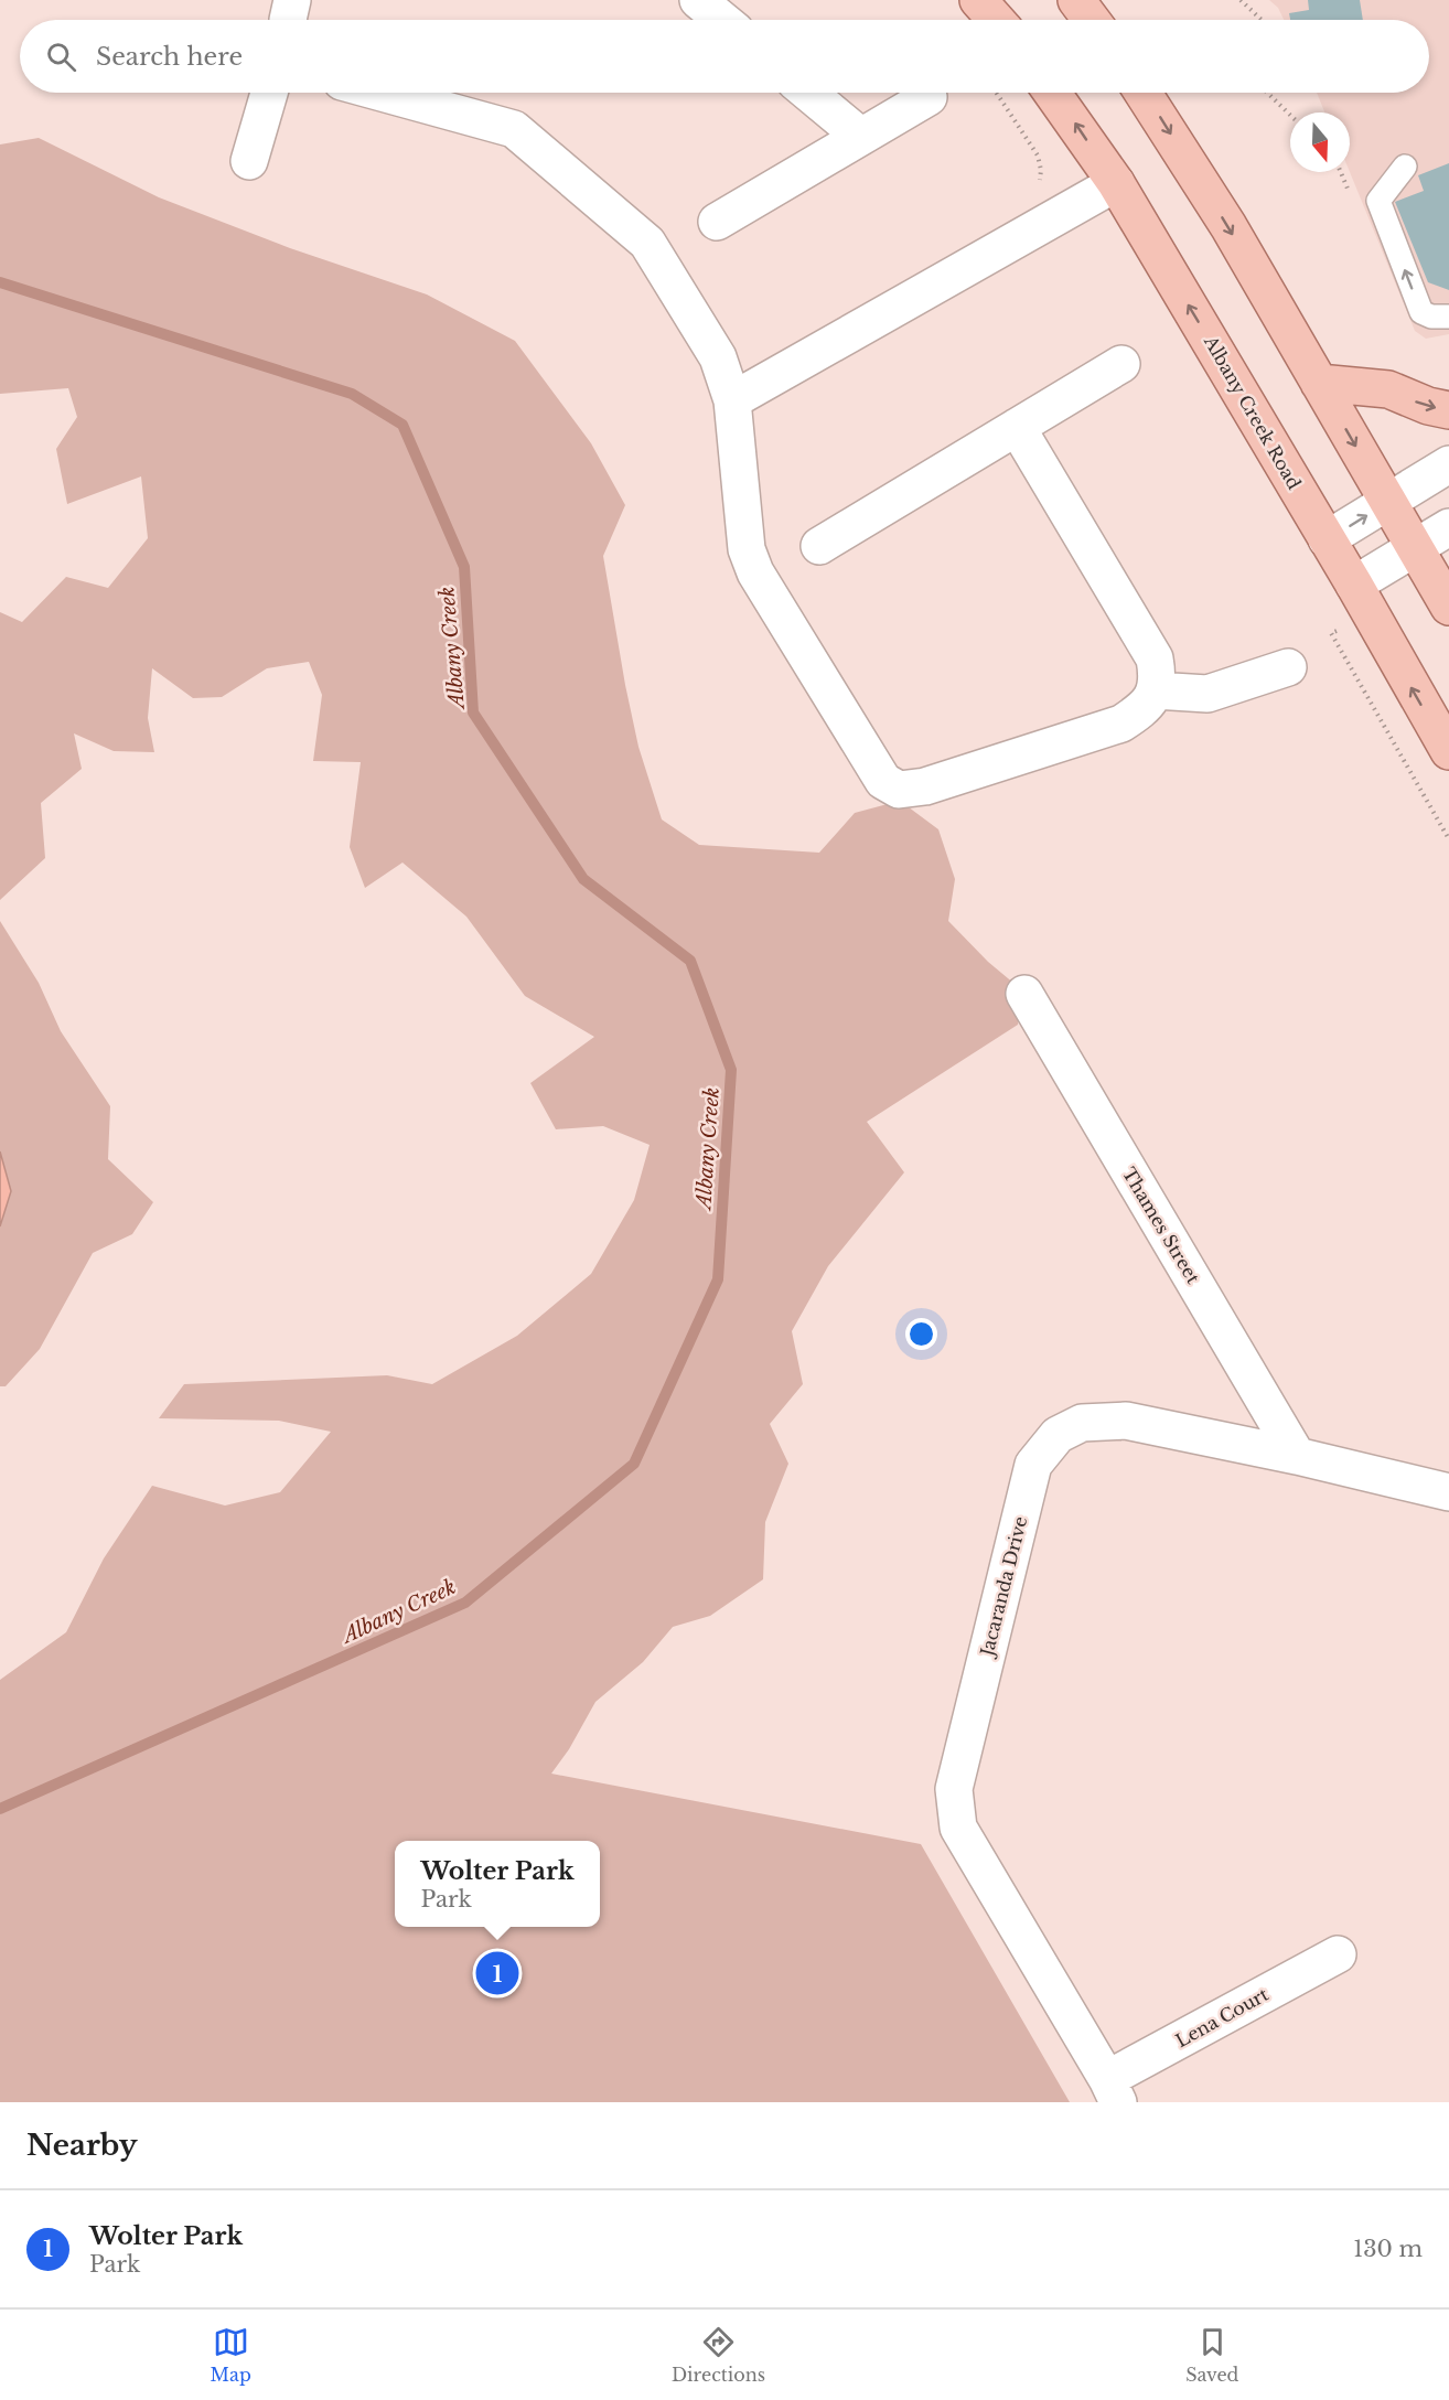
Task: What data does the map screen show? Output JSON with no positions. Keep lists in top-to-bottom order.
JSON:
{
  "streets": {
    "main road": ["Albany Creek Road"],
    "street": ["Thames Street", "Jacaranda Drive", "Lena Court"]
  },
  "crossings": [
    ["Thames Street", "Jacaranda Drive"],
    ["Jacaranda Drive", "Lena Court"]
  ],
  "water": ["Albany Creek"],
  "north": "bottom",
  "page": {
    "search": "Search here",
    "popup": ["Wolter Park", "Park"],
    "pins": "1",
    "heading": "Nearby",
    "list": [
      {
        "mark": "1",
        "name": "Wolter Park",
        "note": "Park",
        "value": "130 m"
      }
    ],
    "nav": ["Map", "Directions", "Saved"]
  }
}
